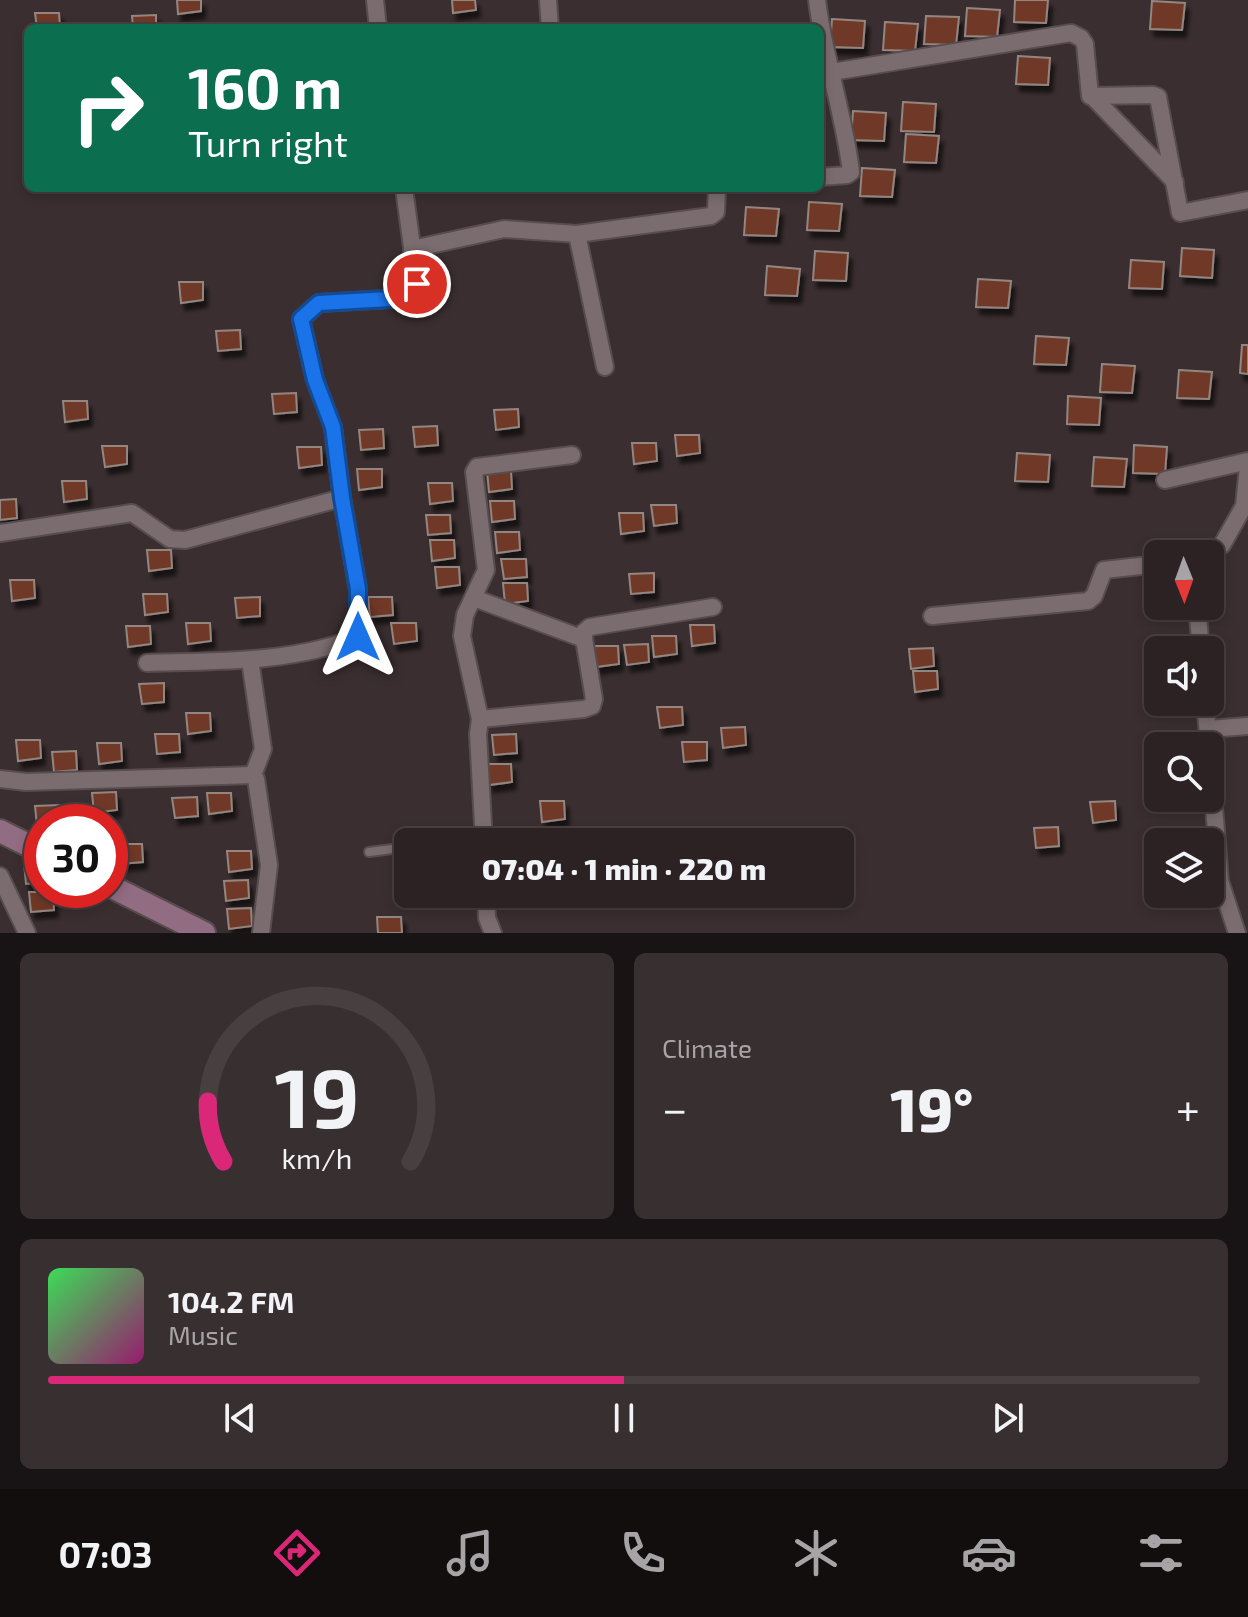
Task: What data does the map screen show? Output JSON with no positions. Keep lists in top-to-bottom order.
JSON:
{
  "north": "bottom",
  "page": {
    "turn": ["160 m", "Turn right"],
    "limit": "30",
    "trip": "07:04 · 1 min · 220 m",
    "tile": "Climate",
    "heat": ["−", "19°", "+"],
    "song": ["104.2 FM", "Music"],
    "tabs": "07:03",
    "gauge": ["19", "km/h"]
  }
}
